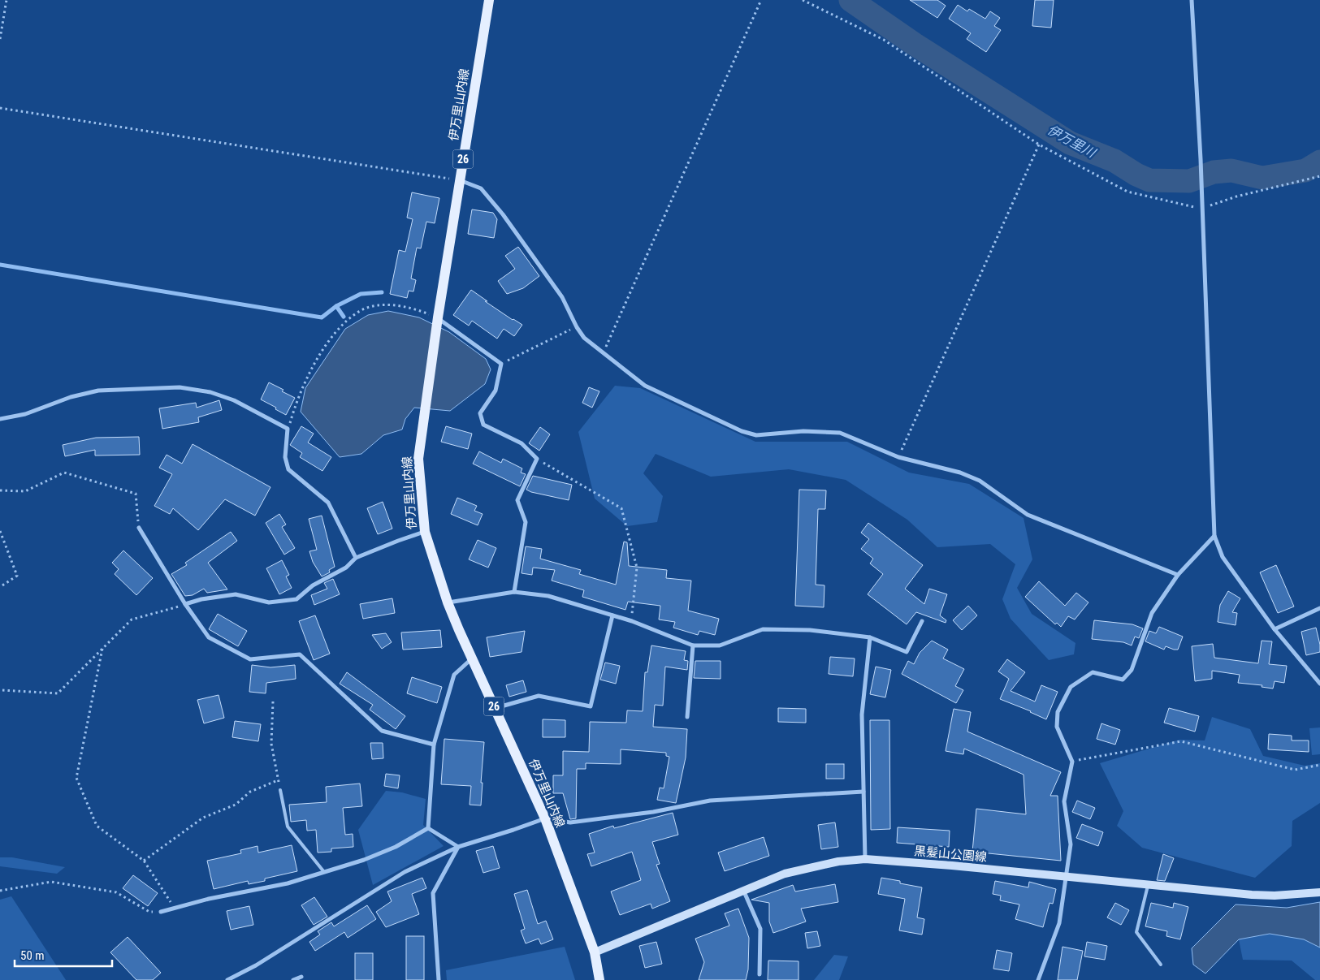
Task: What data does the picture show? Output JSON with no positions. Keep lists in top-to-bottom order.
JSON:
{
  "streets": {
    "main road": ["伊万里山内線", "26", "黒髪山公園線"]
  },
  "crossings": [
    ["伊万里山内線", "黒髪山公園線"]
  ],
  "water": ["伊万里川"],
  "scale_bar": "50 m"
}
